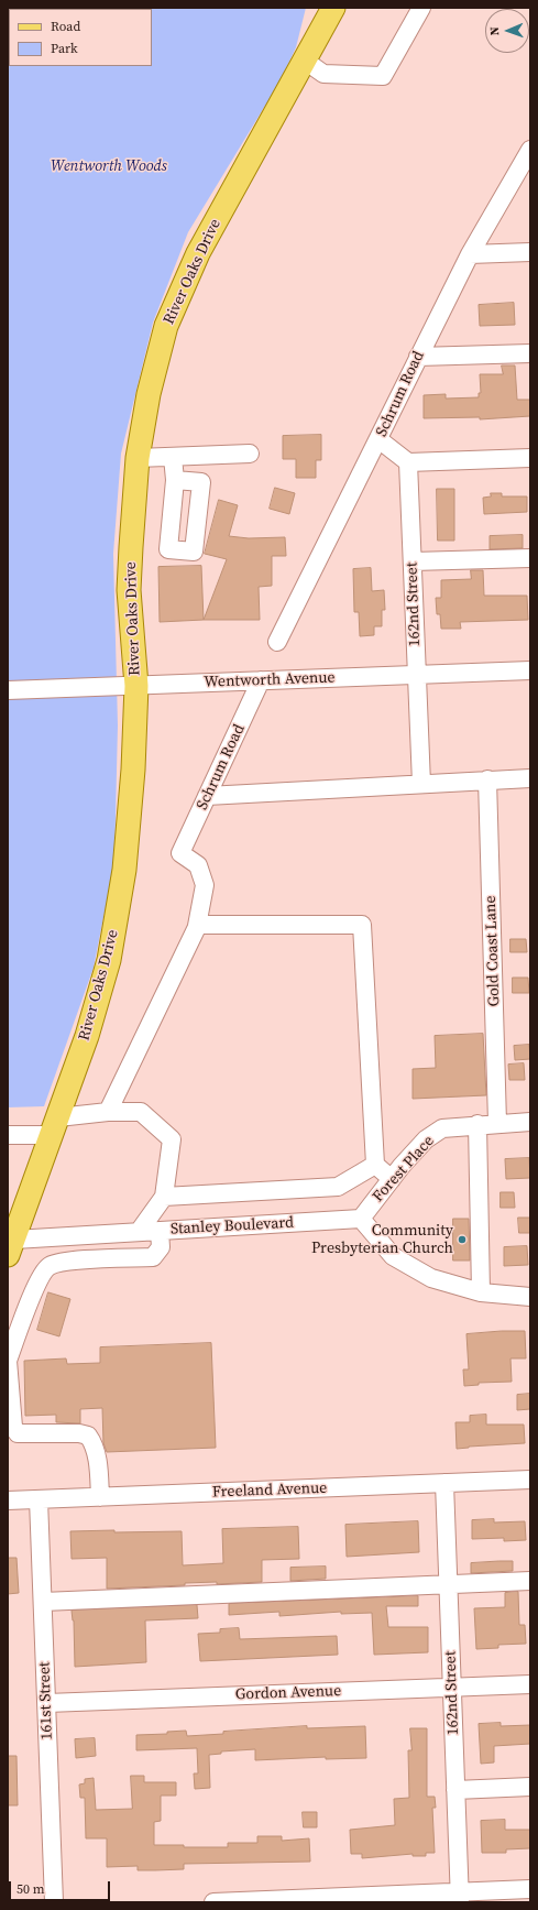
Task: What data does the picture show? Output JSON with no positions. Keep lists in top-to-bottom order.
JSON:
{
  "streets": {
    "main road": ["River Oaks Drive"],
    "street": [
      "Schrum Road",
      "162nd Street",
      "Wentworth Avenue",
      "Gold Coast Lane",
      "Forest Place",
      "Stanley Boulevard",
      "Freeland Avenue",
      "Gordon Avenue",
      "161st Street"
    ]
  },
  "crossings": [
    ["River Oaks Drive", "Wentworth Avenue"],
    ["River Oaks Drive", "Stanley Boulevard"],
    ["Schrum Road", "Wentworth Avenue"],
    ["162nd Street", "Wentworth Avenue"],
    ["162nd Street", "Freeland Avenue"],
    ["162nd Street", "Gordon Avenue"],
    ["Gold Coast Lane", "Forest Place"],
    ["Forest Place", "Stanley Boulevard"],
    ["Freeland Avenue", "161st Street"],
    ["Gordon Avenue", "161st Street"]
  ],
  "parks": ["Wentworth Woods"],
  "places": ["Community Presbyterian Church"],
  "legend": ["Road", "Park"],
  "scale_bar": "50 m",
  "north": "left"
}
